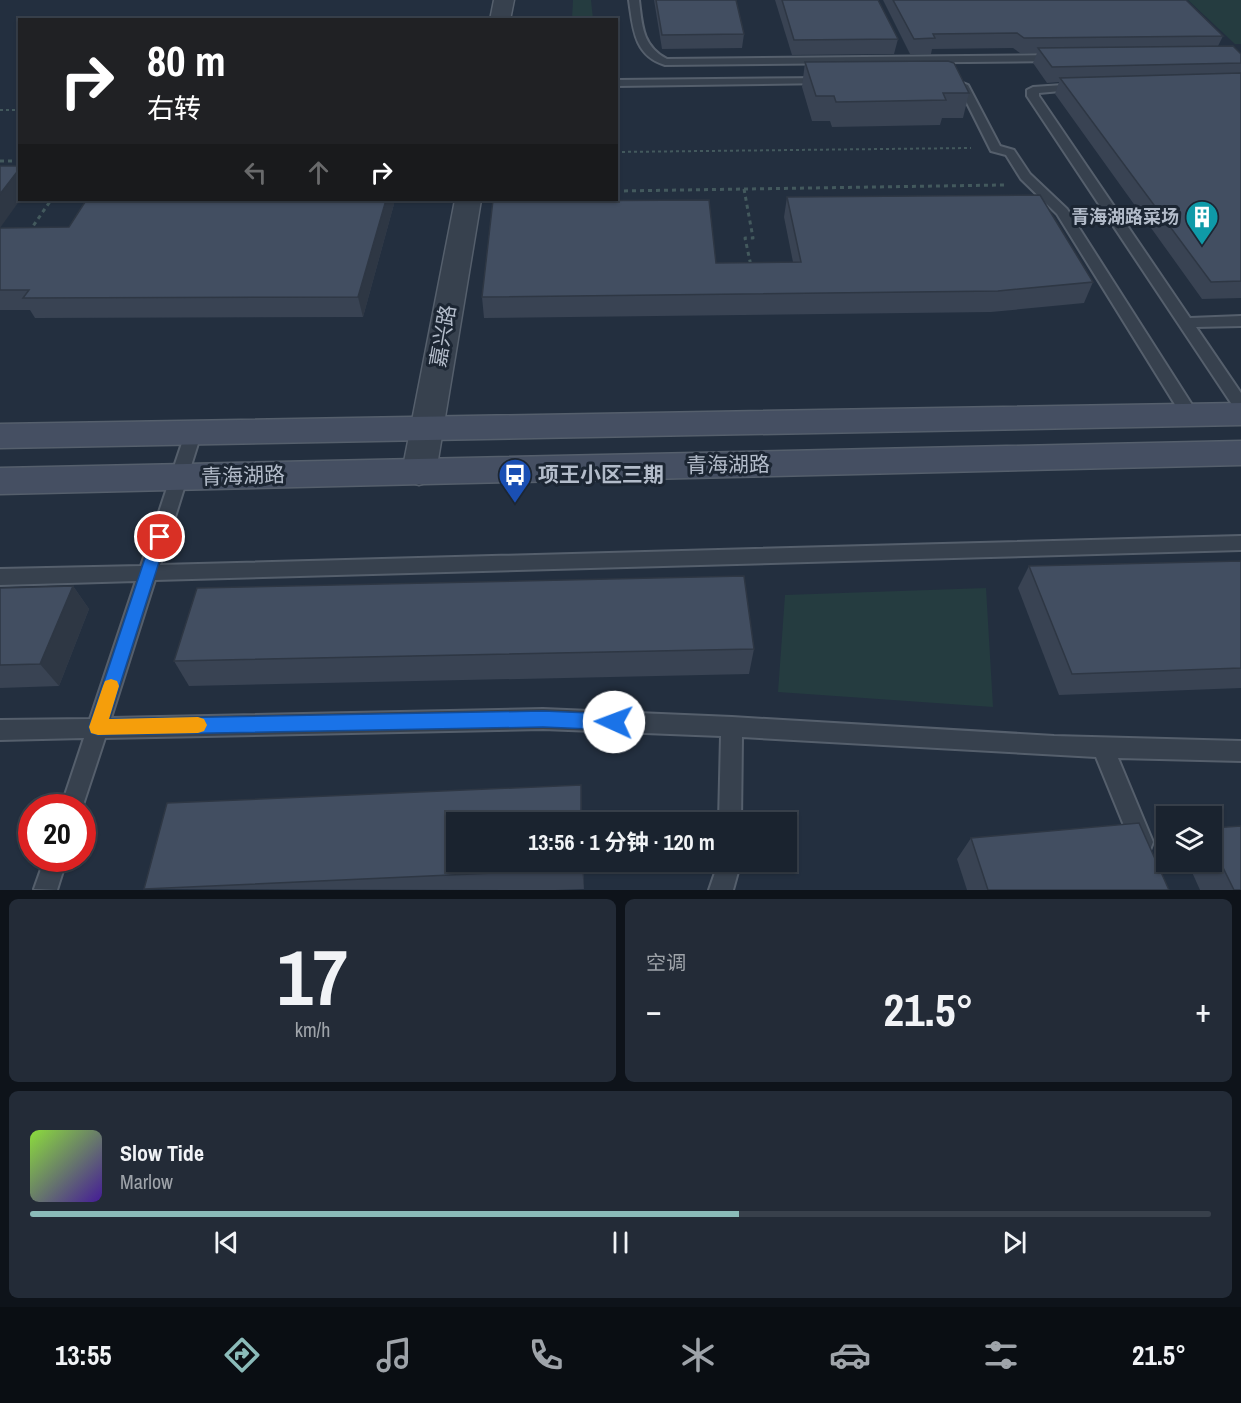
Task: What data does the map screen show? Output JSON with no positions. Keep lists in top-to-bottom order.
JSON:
{
  "streets": {
    "main road": ["青海湖路"],
    "street": ["嘉兴路"]
  },
  "crossings": [
    ["嘉兴路", "青海湖路"]
  ],
  "places": {
    "building": ["青海湖路菜场"],
    "bus stop": ["项王小区三期"]
  },
  "page": {
    "turn": ["80 m", "右转"],
    "limit": "20",
    "trip": "13:56 · 1 分钟 · 120 m",
    "tile": [
      ["17", "km/h"],
      "空调"
    ],
    "heat": ["−", "21.5°", "+"],
    "song": ["Slow Tide", "Marlow"],
    "tabs": ["13:55", "21.5°"]
  }
}
